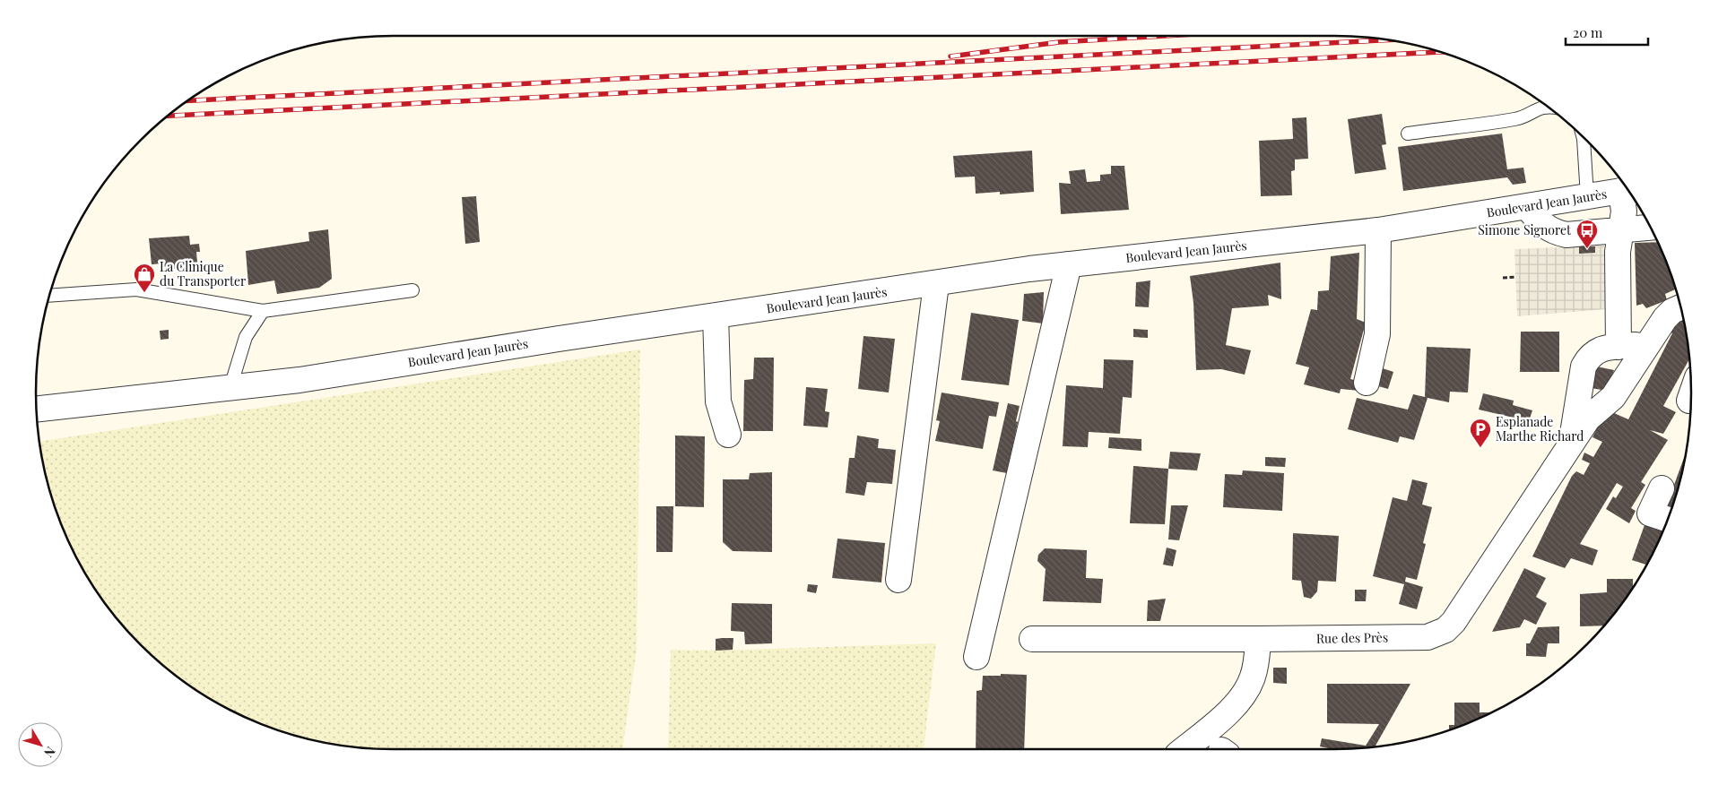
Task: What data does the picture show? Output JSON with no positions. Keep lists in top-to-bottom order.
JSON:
{
  "streets": {
    "street": ["Boulevard Jean Jaurès", "Rue des Près"]
  },
  "places": {
    "bus stop": ["Simone Signoret"],
    "shop": ["La Clinique du Transporter"],
    "parking": ["Esplanade Marthe Richard"]
  },
  "scale_bar": "20 m",
  "north": "bottom right"
}
